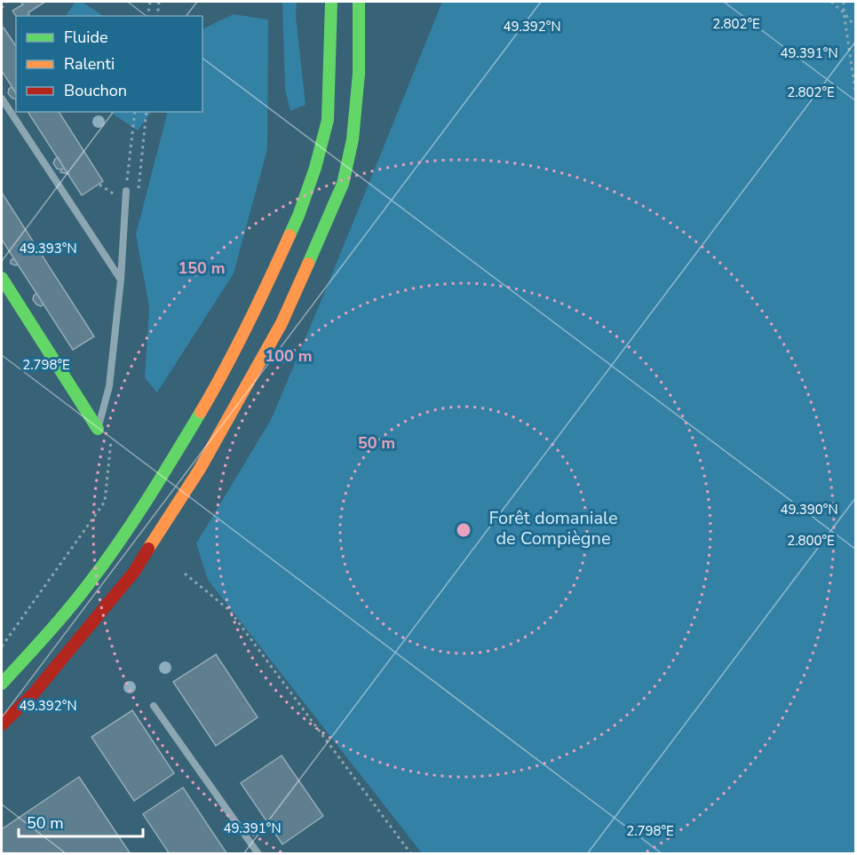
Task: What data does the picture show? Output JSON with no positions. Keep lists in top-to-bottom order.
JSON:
{
  "parks": ["Forêt domaniale de Compiègne"],
  "legend": ["Fluide", "Ralenti", "Bouchon"],
  "scale_bar": "50 m",
  "coordinates": [
    "2.802°E",
    "49.392°N",
    "49.391°N",
    "49.393°N",
    "2.798°E",
    "49.390°N",
    "2.800°E"
  ],
  "rings": ["150 m", "100 m", "50 m"]
}
